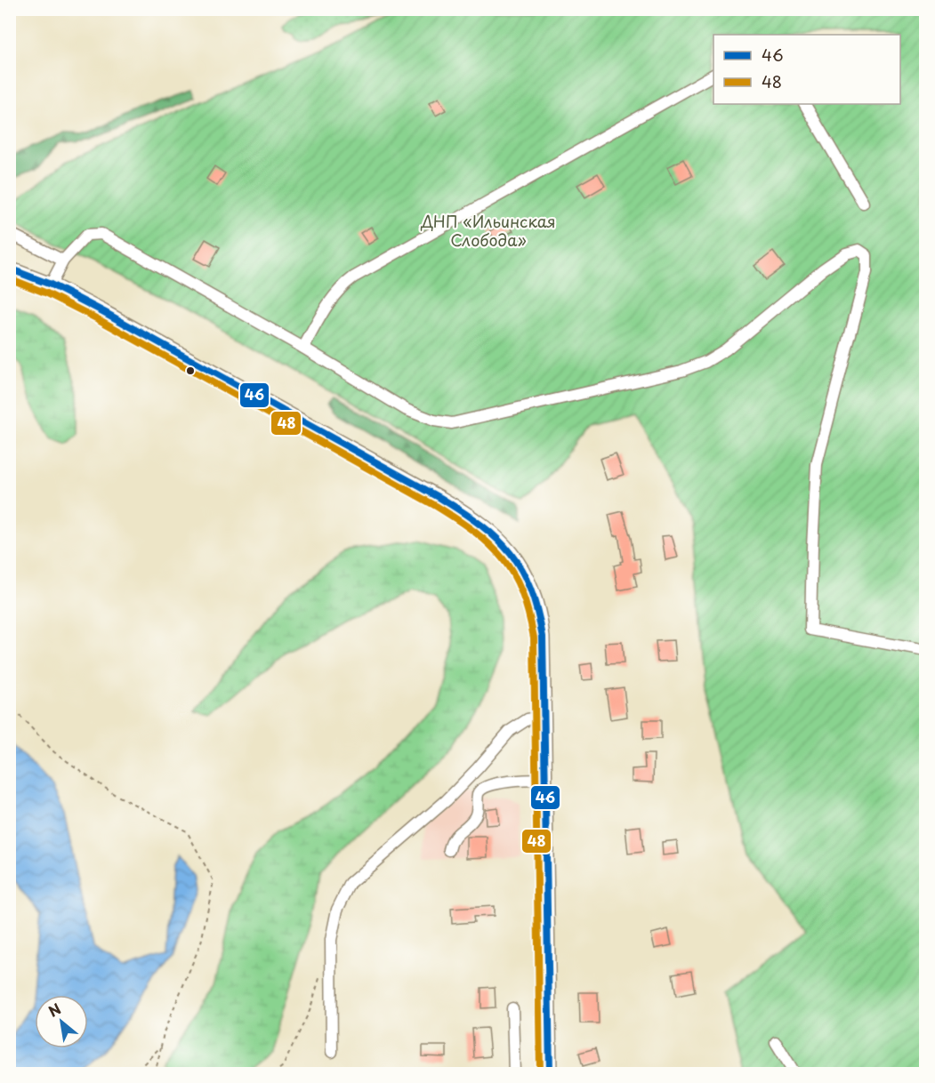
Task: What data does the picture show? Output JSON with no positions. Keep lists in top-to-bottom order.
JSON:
{
  "parks": ["ДНП «Ильинская Слобода»"],
  "lines": ["transit line 46", "transit line 48"],
  "legend": ["46", "48"],
  "north": "top left"
}
